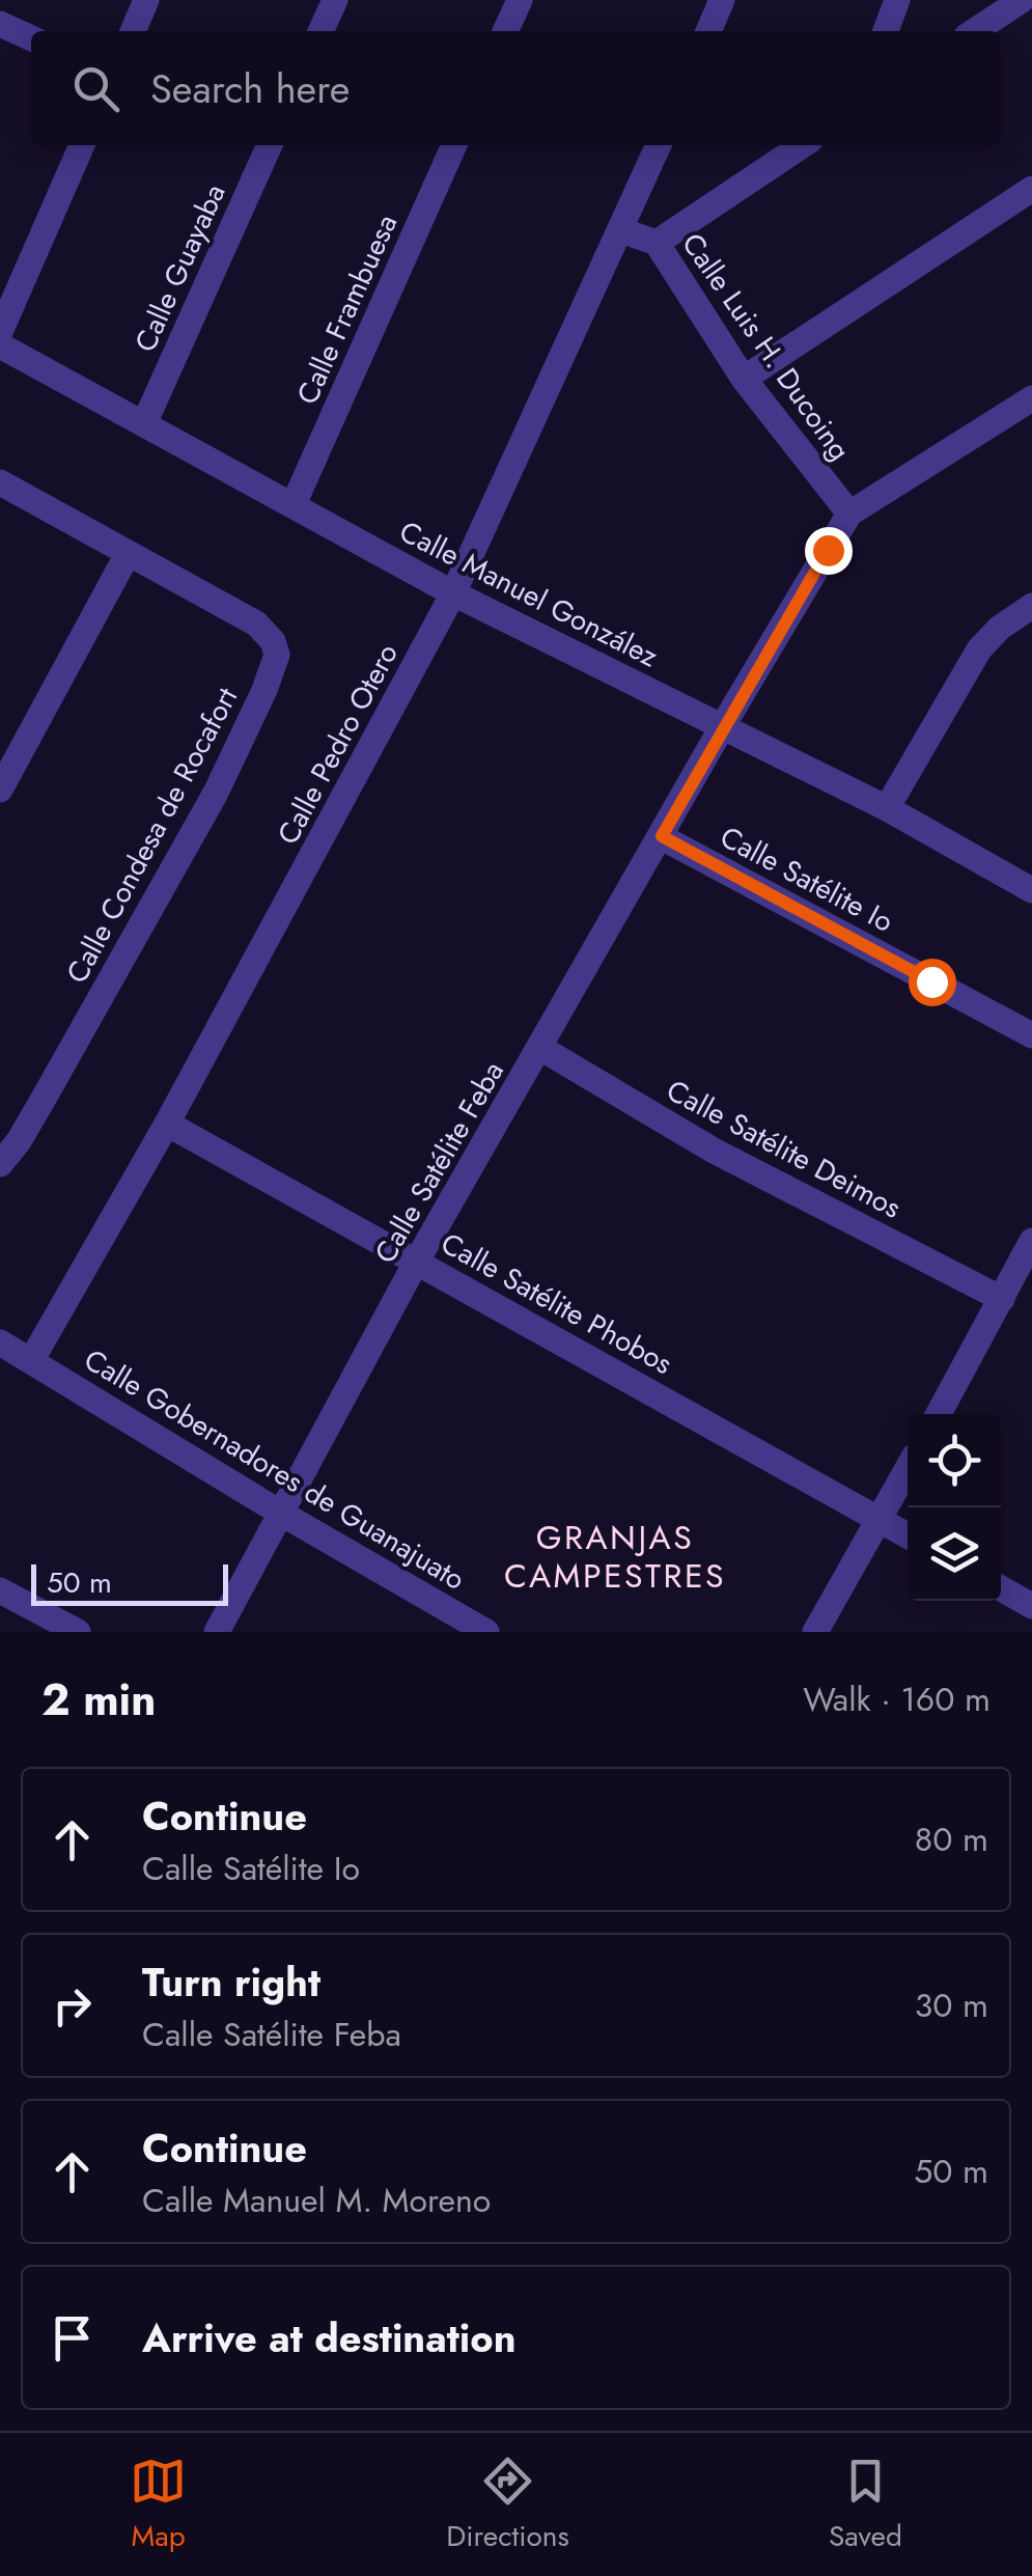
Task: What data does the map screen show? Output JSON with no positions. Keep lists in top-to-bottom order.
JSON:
{
  "streets": {
    "street": [
      "Calle Guayaba",
      "Calle Frambuesa",
      "Calle Luis H. Ducoing",
      "Calle Manuel González",
      "Calle Pedro Otero",
      "Calle Condesa de Rocafort",
      "Calle Satélite Io",
      "Calle Satélite Deimos",
      "Calle Satélite Feba",
      "Calle Satélite Phobos",
      "Calle Gobernadores de Guanajuato"
    ]
  },
  "crossings": [
    ["Calle Guayaba", "Calle Manuel González"],
    ["Calle Frambuesa", "Calle Manuel González"],
    ["Calle Luis H. Ducoing", "Calle Pedro Otero"],
    ["Calle Luis H. Ducoing", "Calle Satélite Feba"],
    ["Calle Manuel González", "Calle Pedro Otero"],
    ["Calle Manuel González", "Calle Satélite Feba"],
    ["Calle Pedro Otero", "Calle Satélite Phobos"],
    ["Calle Pedro Otero", "Calle Gobernadores de Guanajuato"],
    ["Calle Satélite Io", "Calle Satélite Feba"],
    ["Calle Satélite Deimos", "Calle Satélite Feba"],
    ["Calle Satélite Feba", "Calle Satélite Phobos"],
    ["Calle Satélite Feba", "Calle Gobernadores de Guanajuato"]
  ],
  "districts": ["GRANJAS CAMPESTRES"],
  "scale_bar": "50 m",
  "page": {
    "search": "Search here",
    "scale": "50 m",
    "heading": ["2 min", "Walk · 160 m"],
    "list": [
      ["Continue", "Calle Satélite Io", "80 m"],
      ["Turn right", "Calle Satélite Feba", "30 m"],
      ["Continue", "Calle Manuel M. Moreno", "50 m"],
      "Arrive at destination"
    ],
    "nav": ["Map", "Directions", "Saved"]
  }
}
